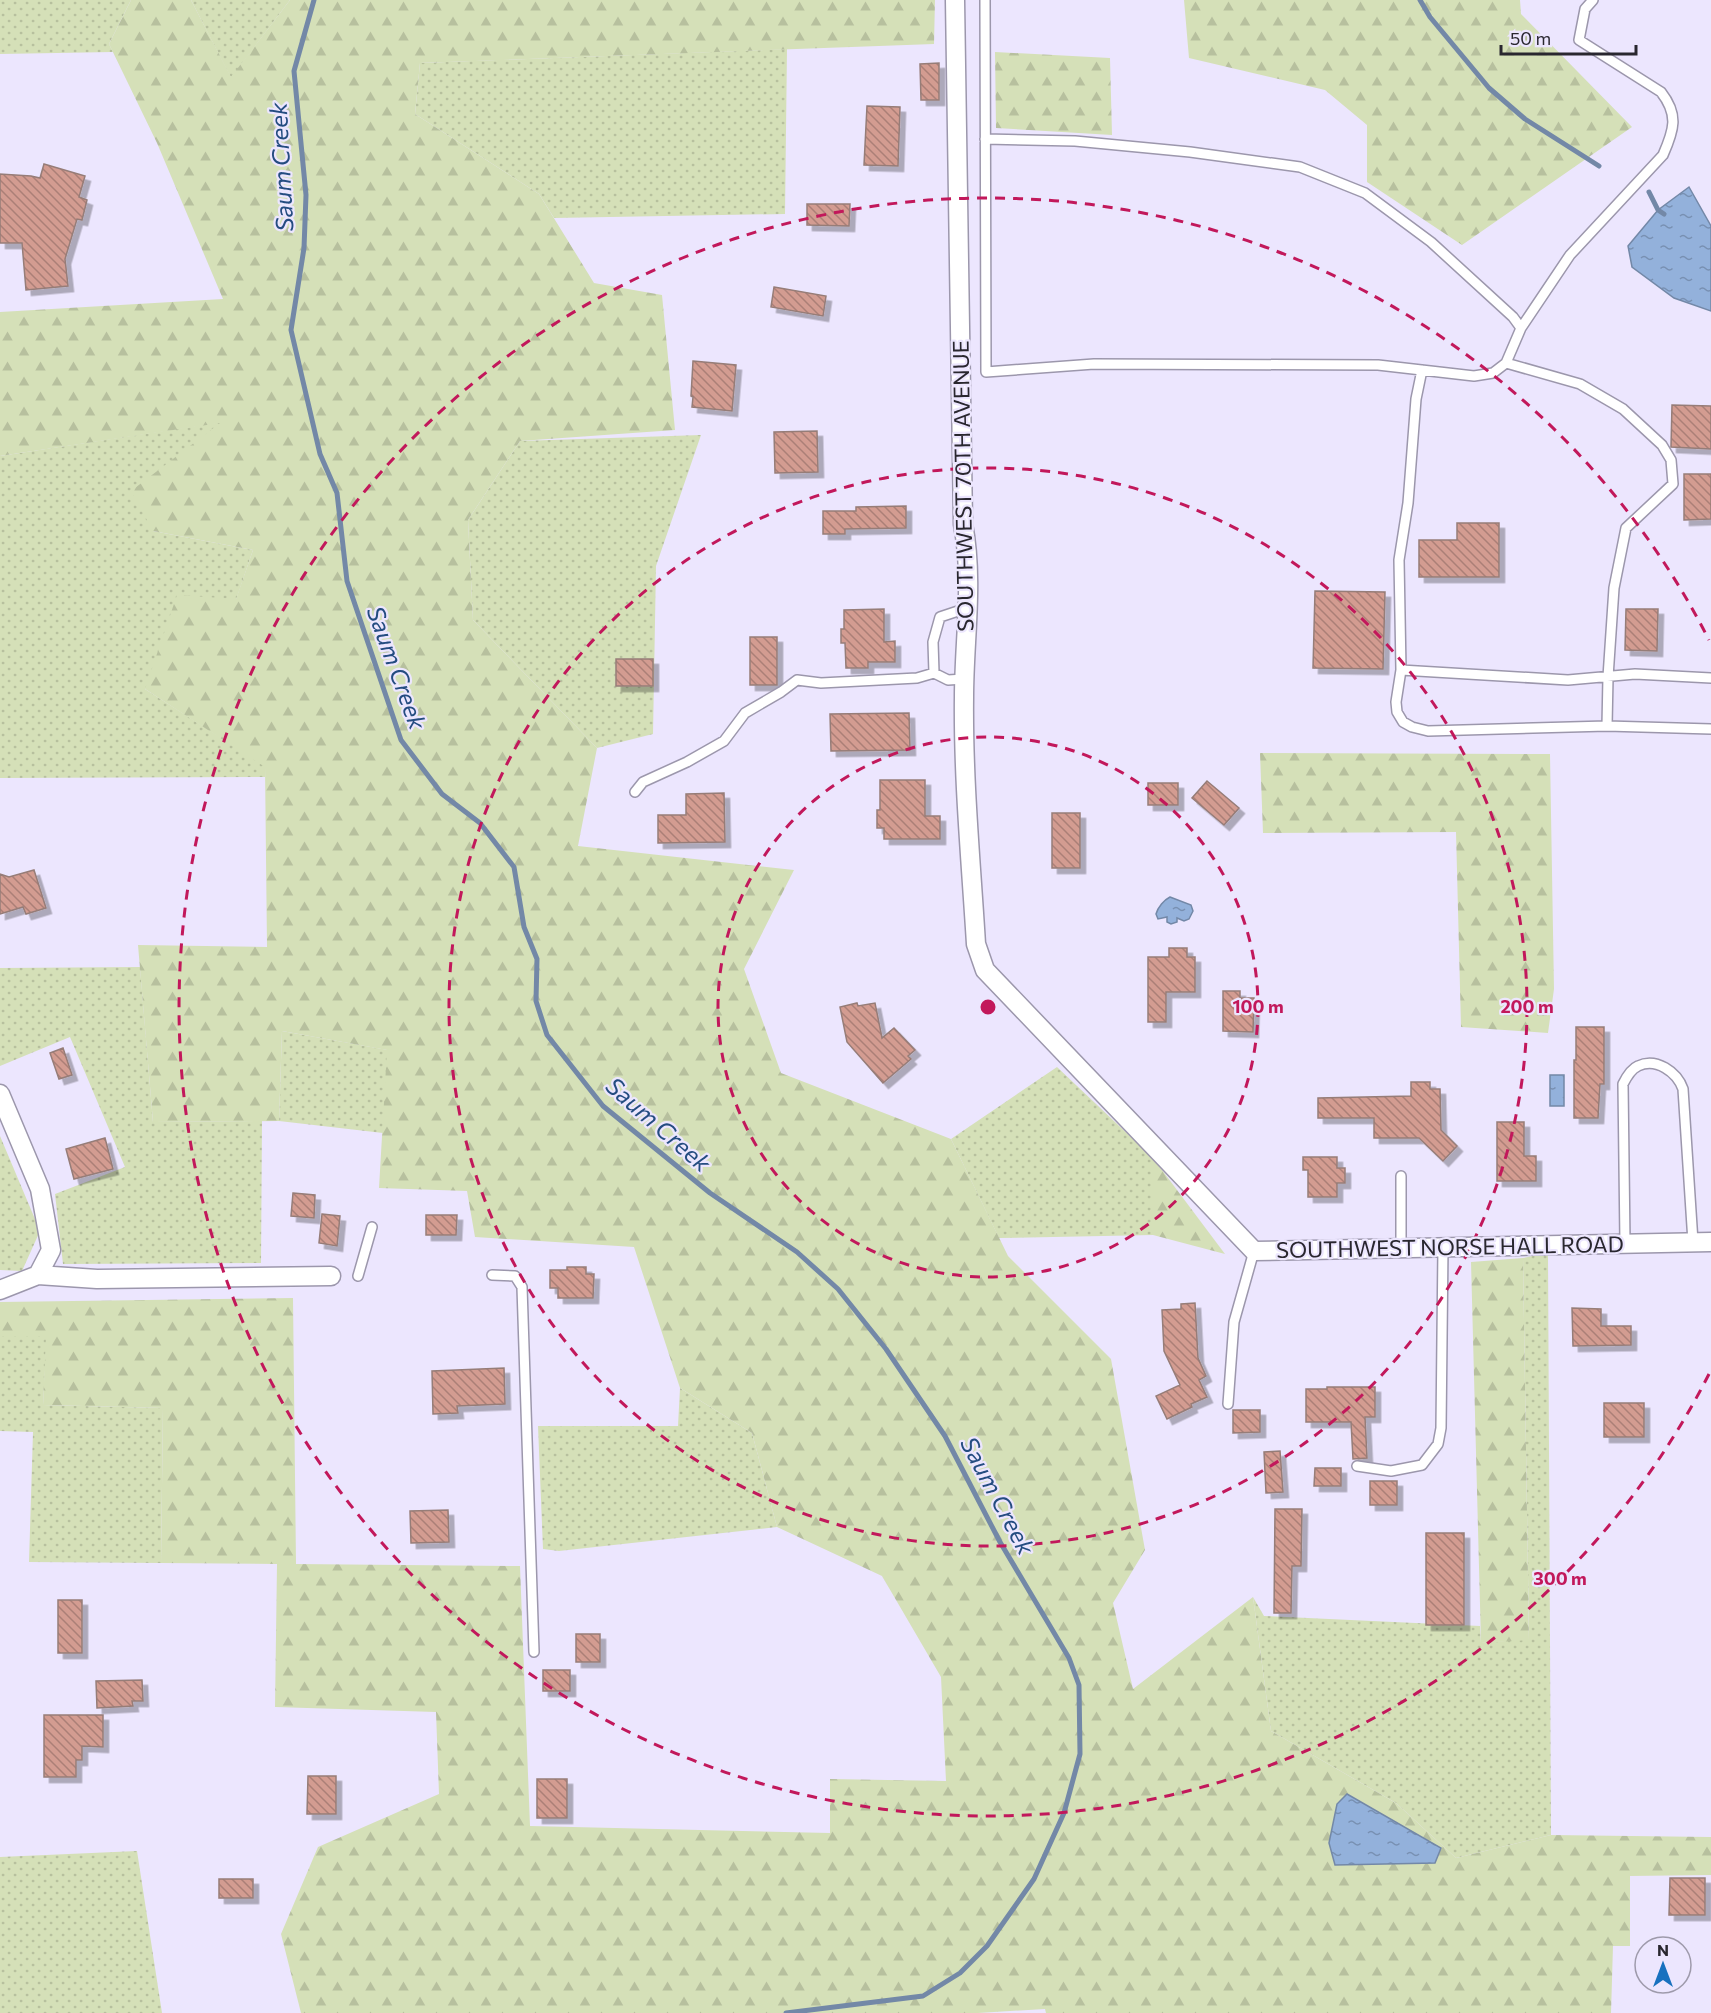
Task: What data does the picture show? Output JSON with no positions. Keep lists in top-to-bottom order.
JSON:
{
  "streets": {
    "street": ["SOUTHWEST 70TH AVENUE", "SOUTHWEST NORSE HALL ROAD"]
  },
  "crossings": [
    ["SOUTHWEST 70TH AVENUE", "SOUTHWEST NORSE HALL ROAD"]
  ],
  "water": ["Saum Creek"],
  "scale_bar": "50 m",
  "north": "top",
  "rings": ["100 m", "200 m", "300 m"]
}
